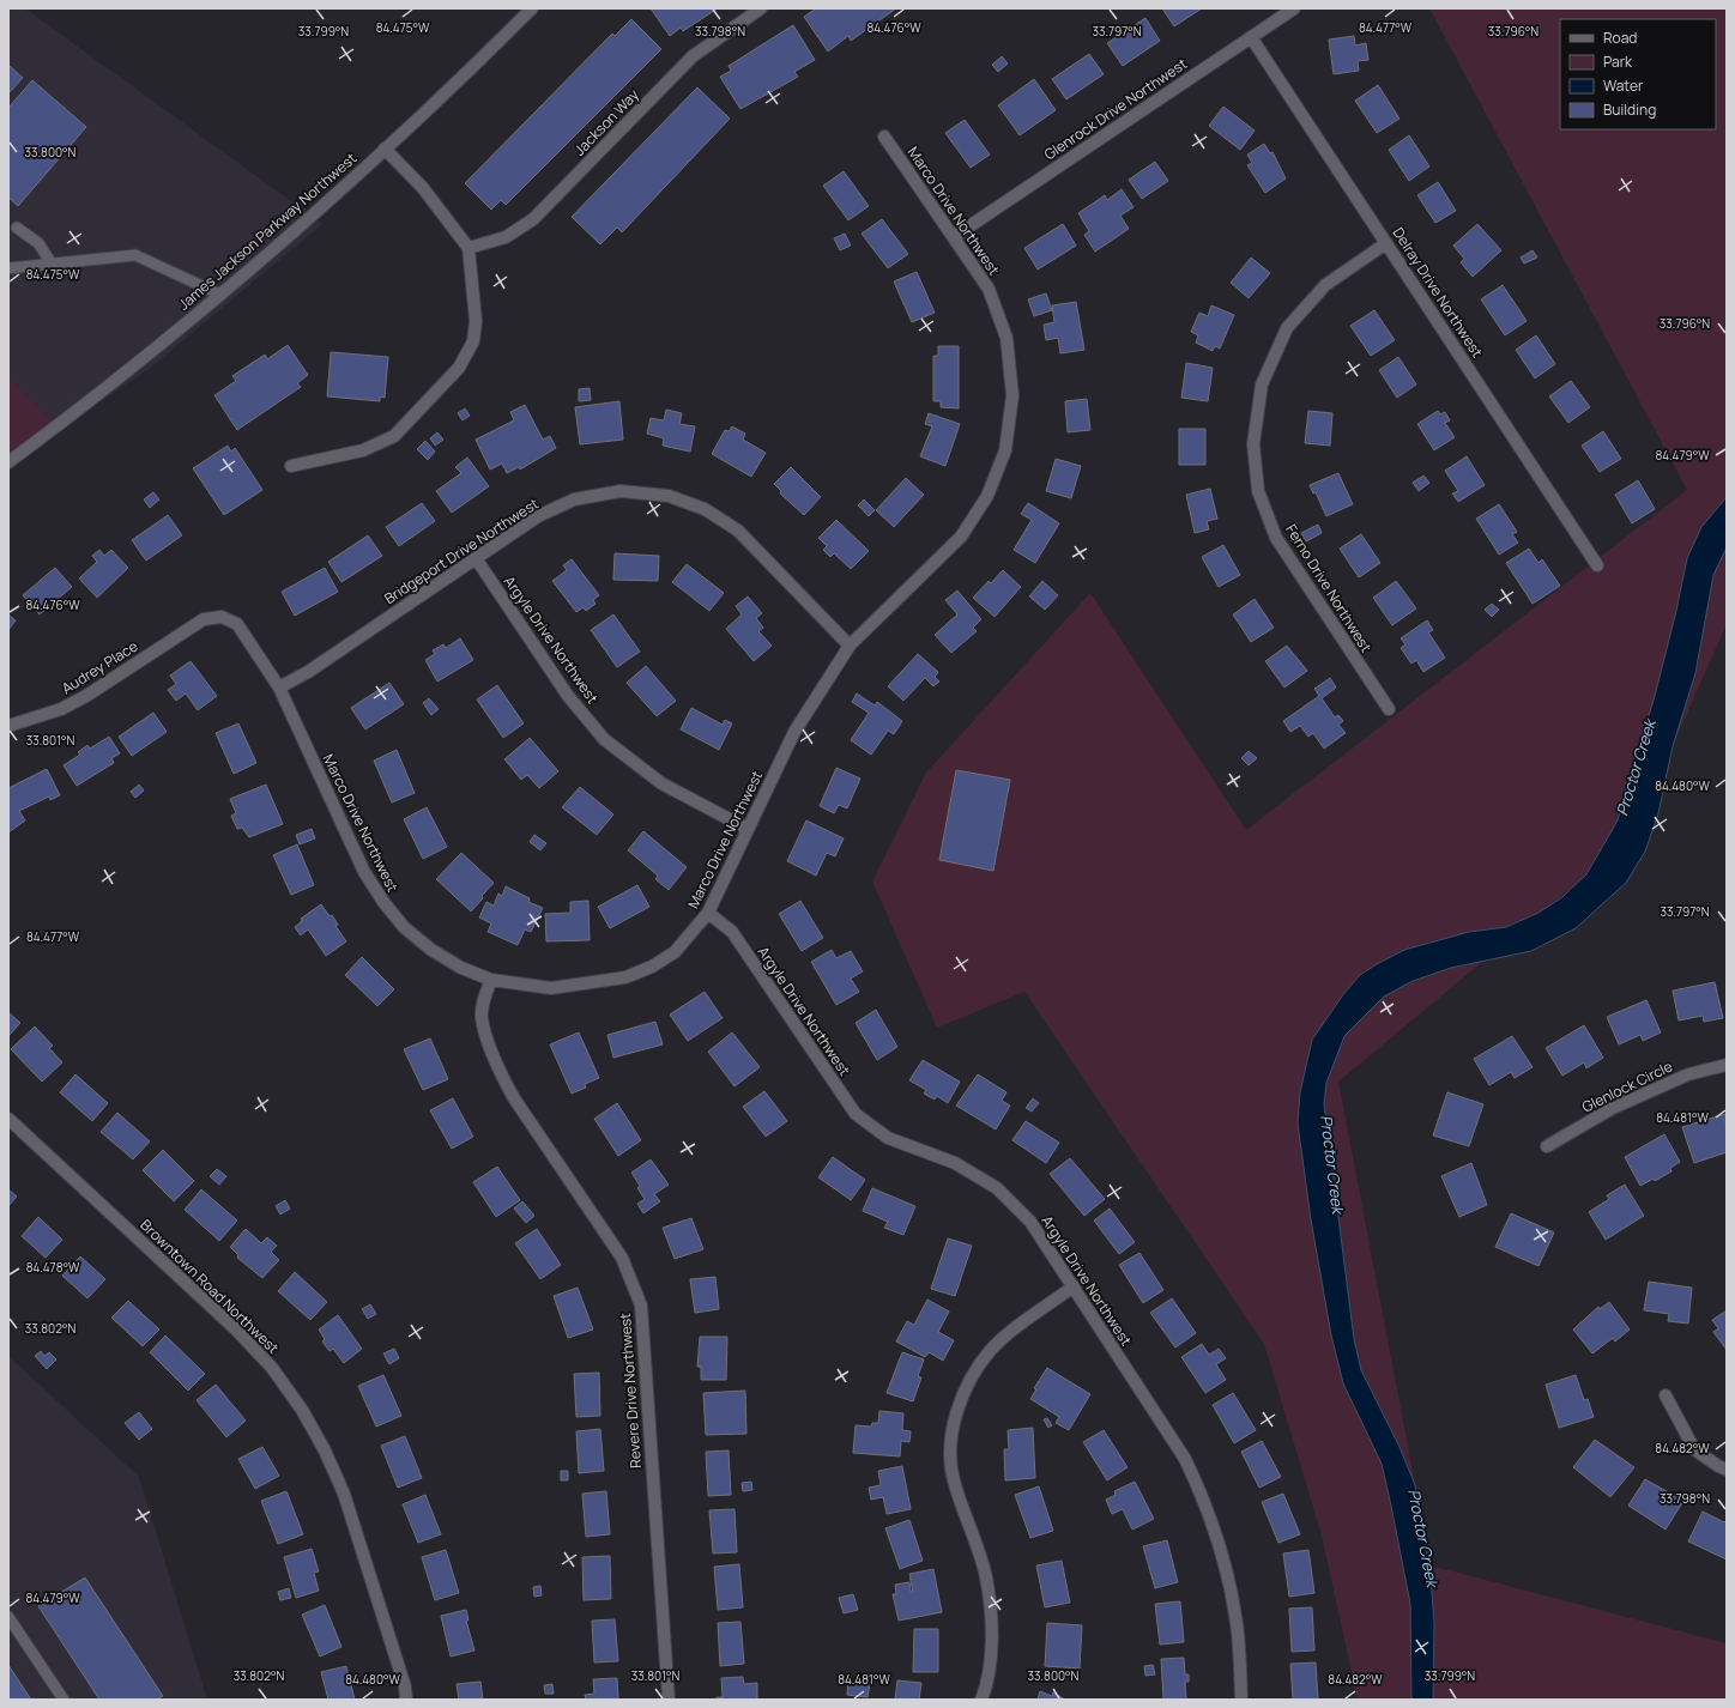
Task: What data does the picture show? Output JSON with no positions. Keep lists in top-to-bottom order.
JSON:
{
  "streets": {
    "street": [
      "Glenrock Drive Northwest",
      "Jackson Way",
      "Marco Drive Northwest",
      "James Jackson Parkway Northwest",
      "Delray Drive Northwest",
      "Bridgeport Drive Northwest",
      "Ferno Drive Northwest",
      "Argyle Drive Northwest",
      "Audrey Place",
      "Glenlock Circle",
      "Browntown Road Northwest",
      "Revere Drive Northwest"
    ]
  },
  "crossings": [
    ["Glenrock Drive Northwest", "Marco Drive Northwest"],
    ["Glenrock Drive Northwest", "Delray Drive Northwest"],
    ["Marco Drive Northwest", "Bridgeport Drive Northwest"],
    ["Marco Drive Northwest", "Argyle Drive Northwest"],
    ["Marco Drive Northwest", "Audrey Place"],
    ["Marco Drive Northwest", "Revere Drive Northwest"],
    ["Delray Drive Northwest", "Ferno Drive Northwest"],
    ["Bridgeport Drive Northwest", "Argyle Drive Northwest"]
  ],
  "water": ["Proctor Creek"],
  "legend": [
    "Road",
    "Park",
    "Water",
    "Building"
  ],
  "coordinates": [
    "84.475°W",
    "84.476°W",
    "84.477°W",
    "33.799°N",
    "33.798°N",
    "33.797°N",
    "33.796°N",
    "33.800°N",
    "84.479°W",
    "33.801°N",
    "84.480°W",
    "84.481°W",
    "84.478°W",
    "33.802°N",
    "84.482°W"
  ]
}
